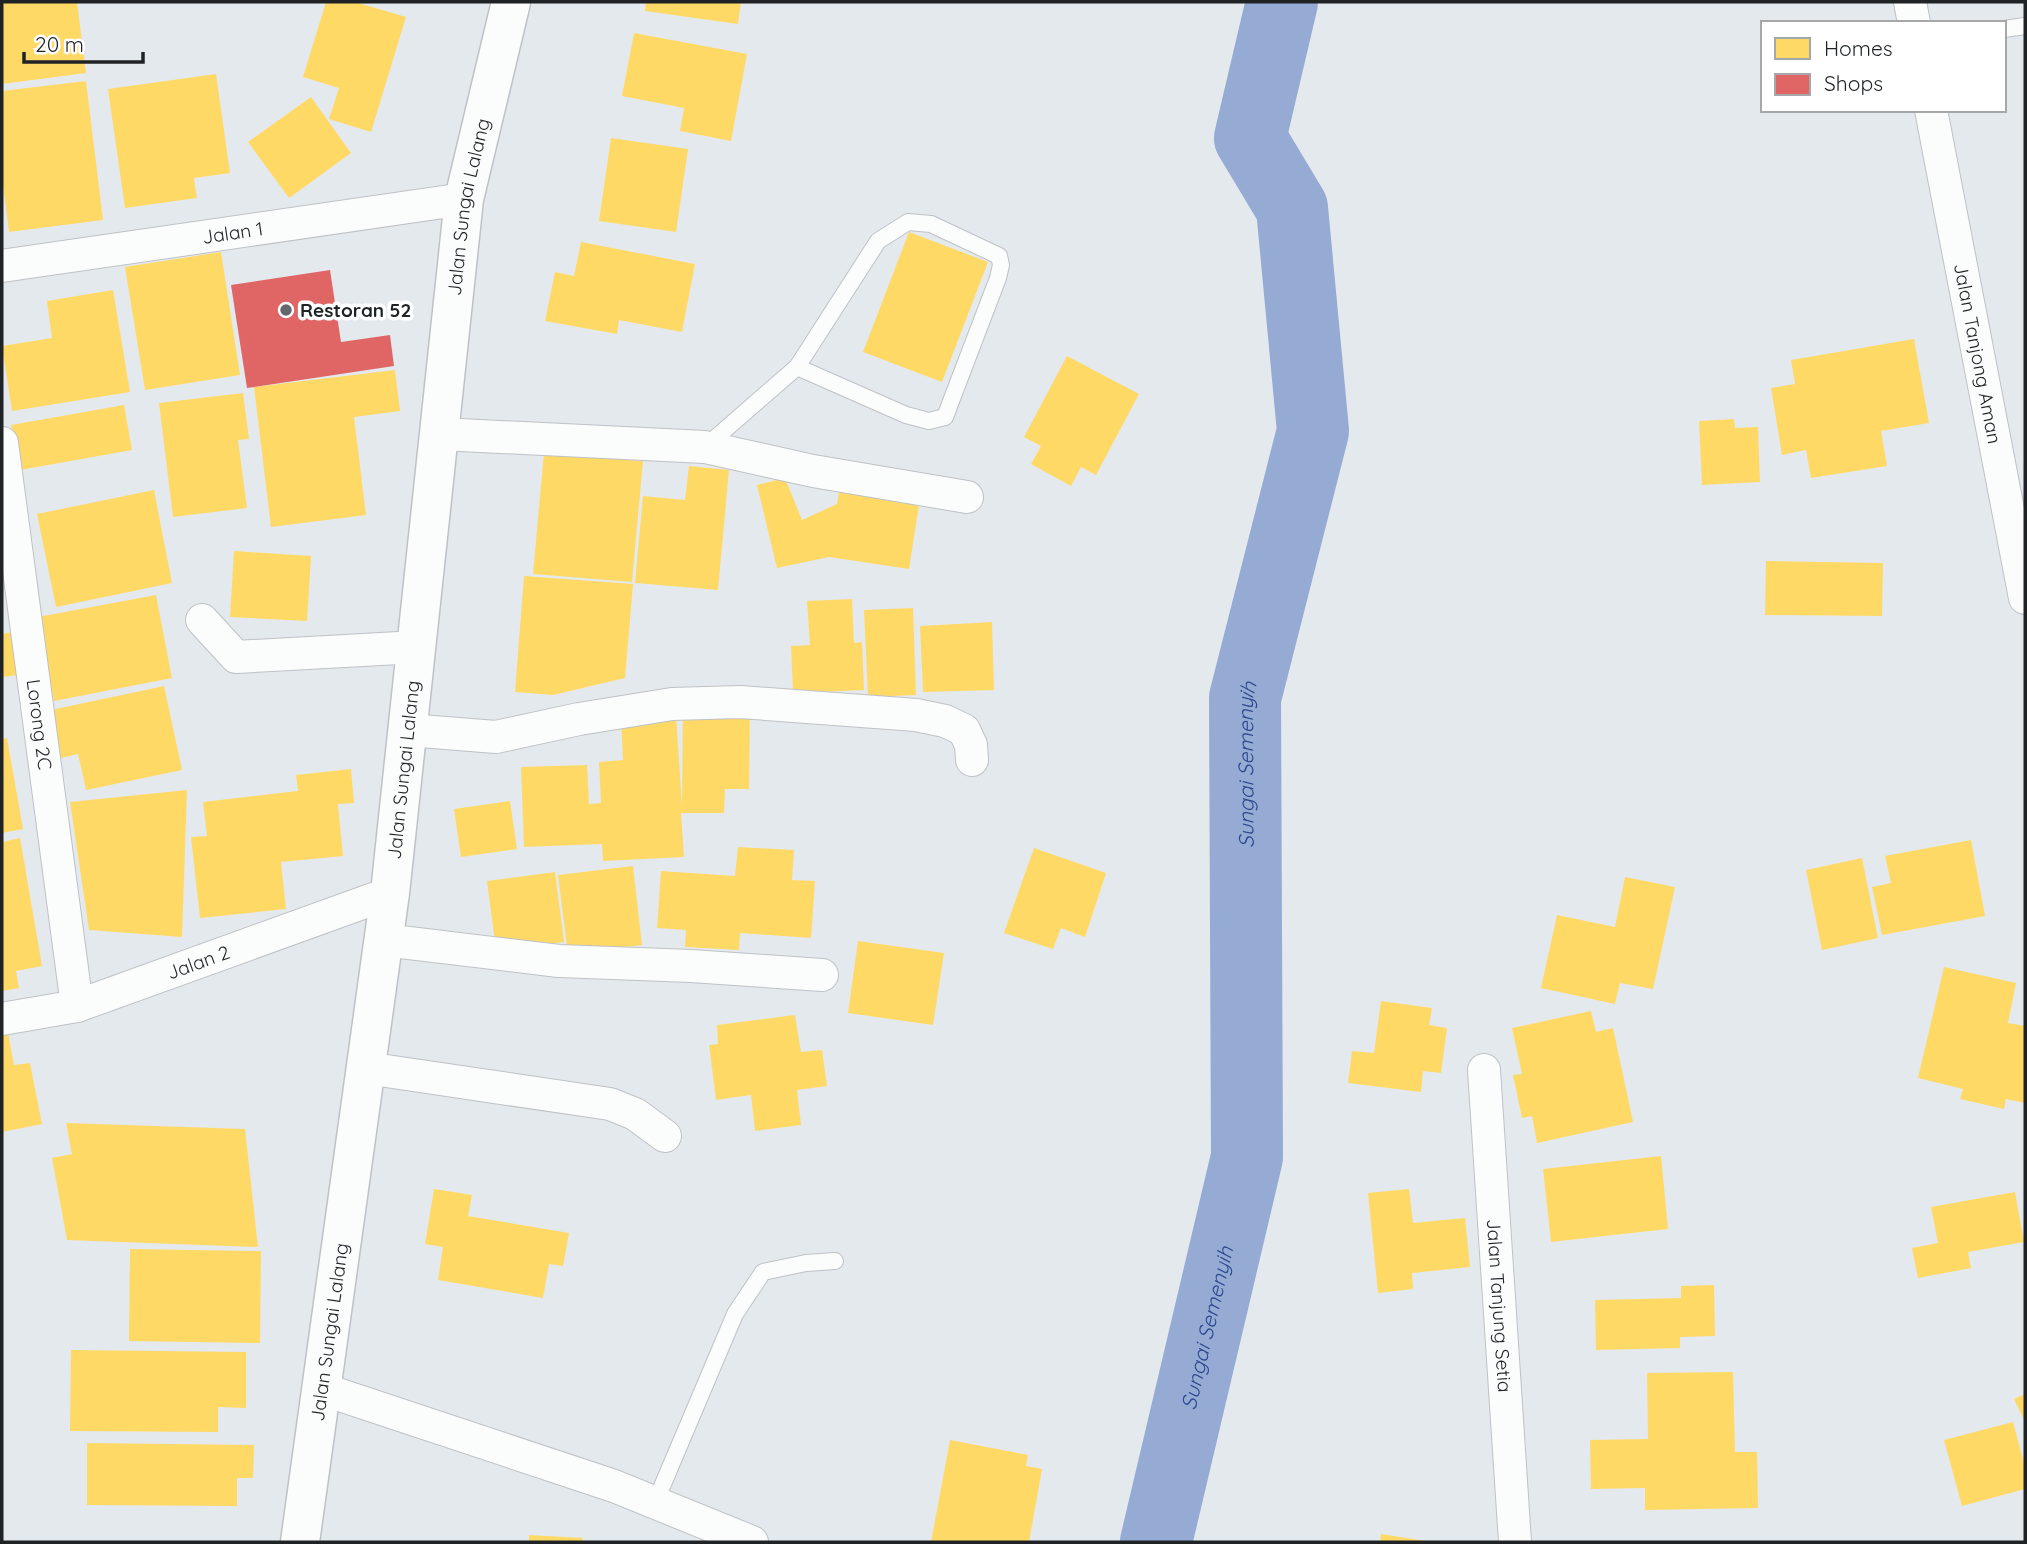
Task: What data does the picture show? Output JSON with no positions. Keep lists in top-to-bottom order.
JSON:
{
  "streets": {
    "street": [
      "Jalan Sungai Lalang",
      "Jalan 1",
      "Jalan Tanjong Aman",
      "Lorong 2C",
      "Jalan 2",
      "Jalan Tanjung Setia"
    ]
  },
  "crossings": [
    ["Jalan Sungai Lalang", "Jalan 1"],
    ["Jalan Sungai Lalang", "Jalan 2"],
    ["Lorong 2C", "Jalan 2"]
  ],
  "water": ["Sungai Semenyih"],
  "places": ["Restoran 52"],
  "legend": ["Homes", "Shops"],
  "scale_bar": "20 m"
}
